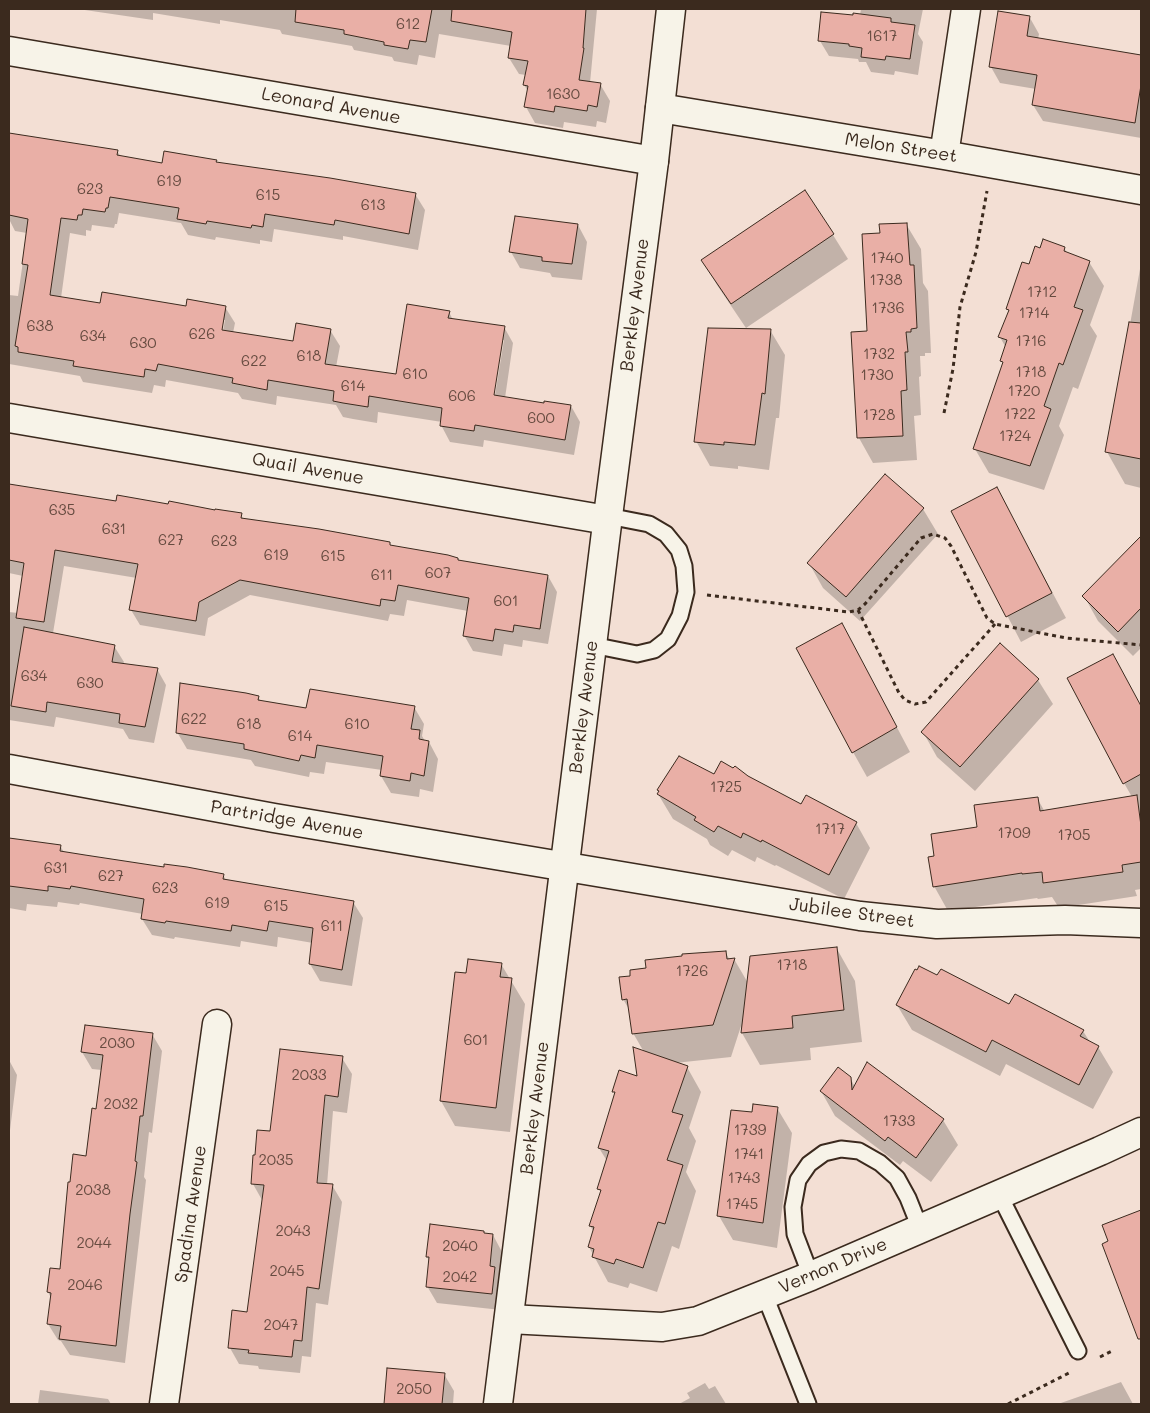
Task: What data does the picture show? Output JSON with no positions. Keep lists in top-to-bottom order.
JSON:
{
  "streets": {
    "street": [
      "Leonard Avenue",
      "Melon Street",
      "Berkley Avenue",
      "Quail Avenue",
      "Partridge Avenue",
      "Jubilee Street",
      "Spadina Avenue",
      "Vernon Drive"
    ]
  },
  "crossings": [
    ["Leonard Avenue", "Berkley Avenue"],
    ["Melon Street", "Berkley Avenue"],
    ["Berkley Avenue", "Quail Avenue"],
    ["Berkley Avenue", "Partridge Avenue"],
    ["Berkley Avenue", "Jubilee Street"],
    ["Berkley Avenue", "Vernon Drive"],
    ["Partridge Avenue", "Jubilee Street"]
  ],
  "house_numbers": [
    "612",
    "1617",
    "1630",
    "619",
    "623",
    "615",
    "613",
    "1740",
    "1738",
    "1712",
    "1736",
    "1714",
    "638",
    "626",
    "634",
    "1716",
    "630",
    "1732",
    "618",
    "622",
    "1718",
    "610",
    "1730",
    "614",
    "1720",
    "606",
    "1722",
    "1728",
    "600",
    "1724",
    "635",
    "631",
    "627",
    "623",
    "619",
    "615",
    "607",
    "611",
    "601",
    "634",
    "630",
    "622",
    "618",
    "610",
    "614",
    "1725",
    "1717",
    "1709",
    "1705",
    "631",
    "627",
    "623",
    "619",
    "615",
    "611",
    "1718",
    "1726",
    "601",
    "2030",
    "2033",
    "2032",
    "1733",
    "1739",
    "1741",
    "2035",
    "1743",
    "2038",
    "1745",
    "2043",
    "2044",
    "2040",
    "2045",
    "2042",
    "2046",
    "2047",
    "2050"
  ]
}
